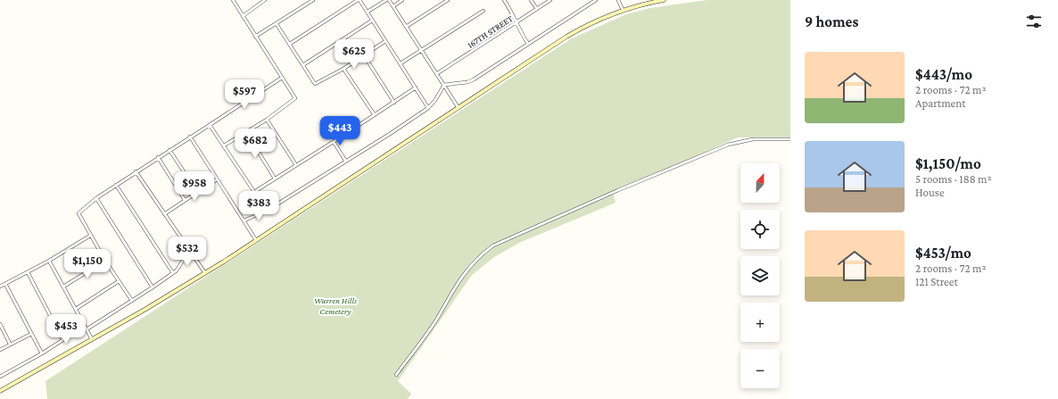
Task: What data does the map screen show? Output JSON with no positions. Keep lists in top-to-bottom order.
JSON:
{
  "streets": {
    "street": ["167TH STREET"]
  },
  "parks": ["Warren Hills Cemetery"],
  "north": "top",
  "page": {
    "heading": "9 homes",
    "price": [
      "$625",
      "$597",
      "$443",
      "$682",
      "$958",
      "$383",
      "$532",
      "$1,150",
      "$453"
    ],
    "list": [
      {
        "name": "$443/mo",
        "note": "2 rooms · 72 m² · Apartment"
      },
      {
        "name": "$1,150/mo",
        "note": "5 rooms · 188 m² · House"
      },
      {
        "name": "$453/mo",
        "note": "2 rooms · 72 m² · 121 Street"
      }
    ],
    "map_buttons": ["+", "−"]
  }
}
